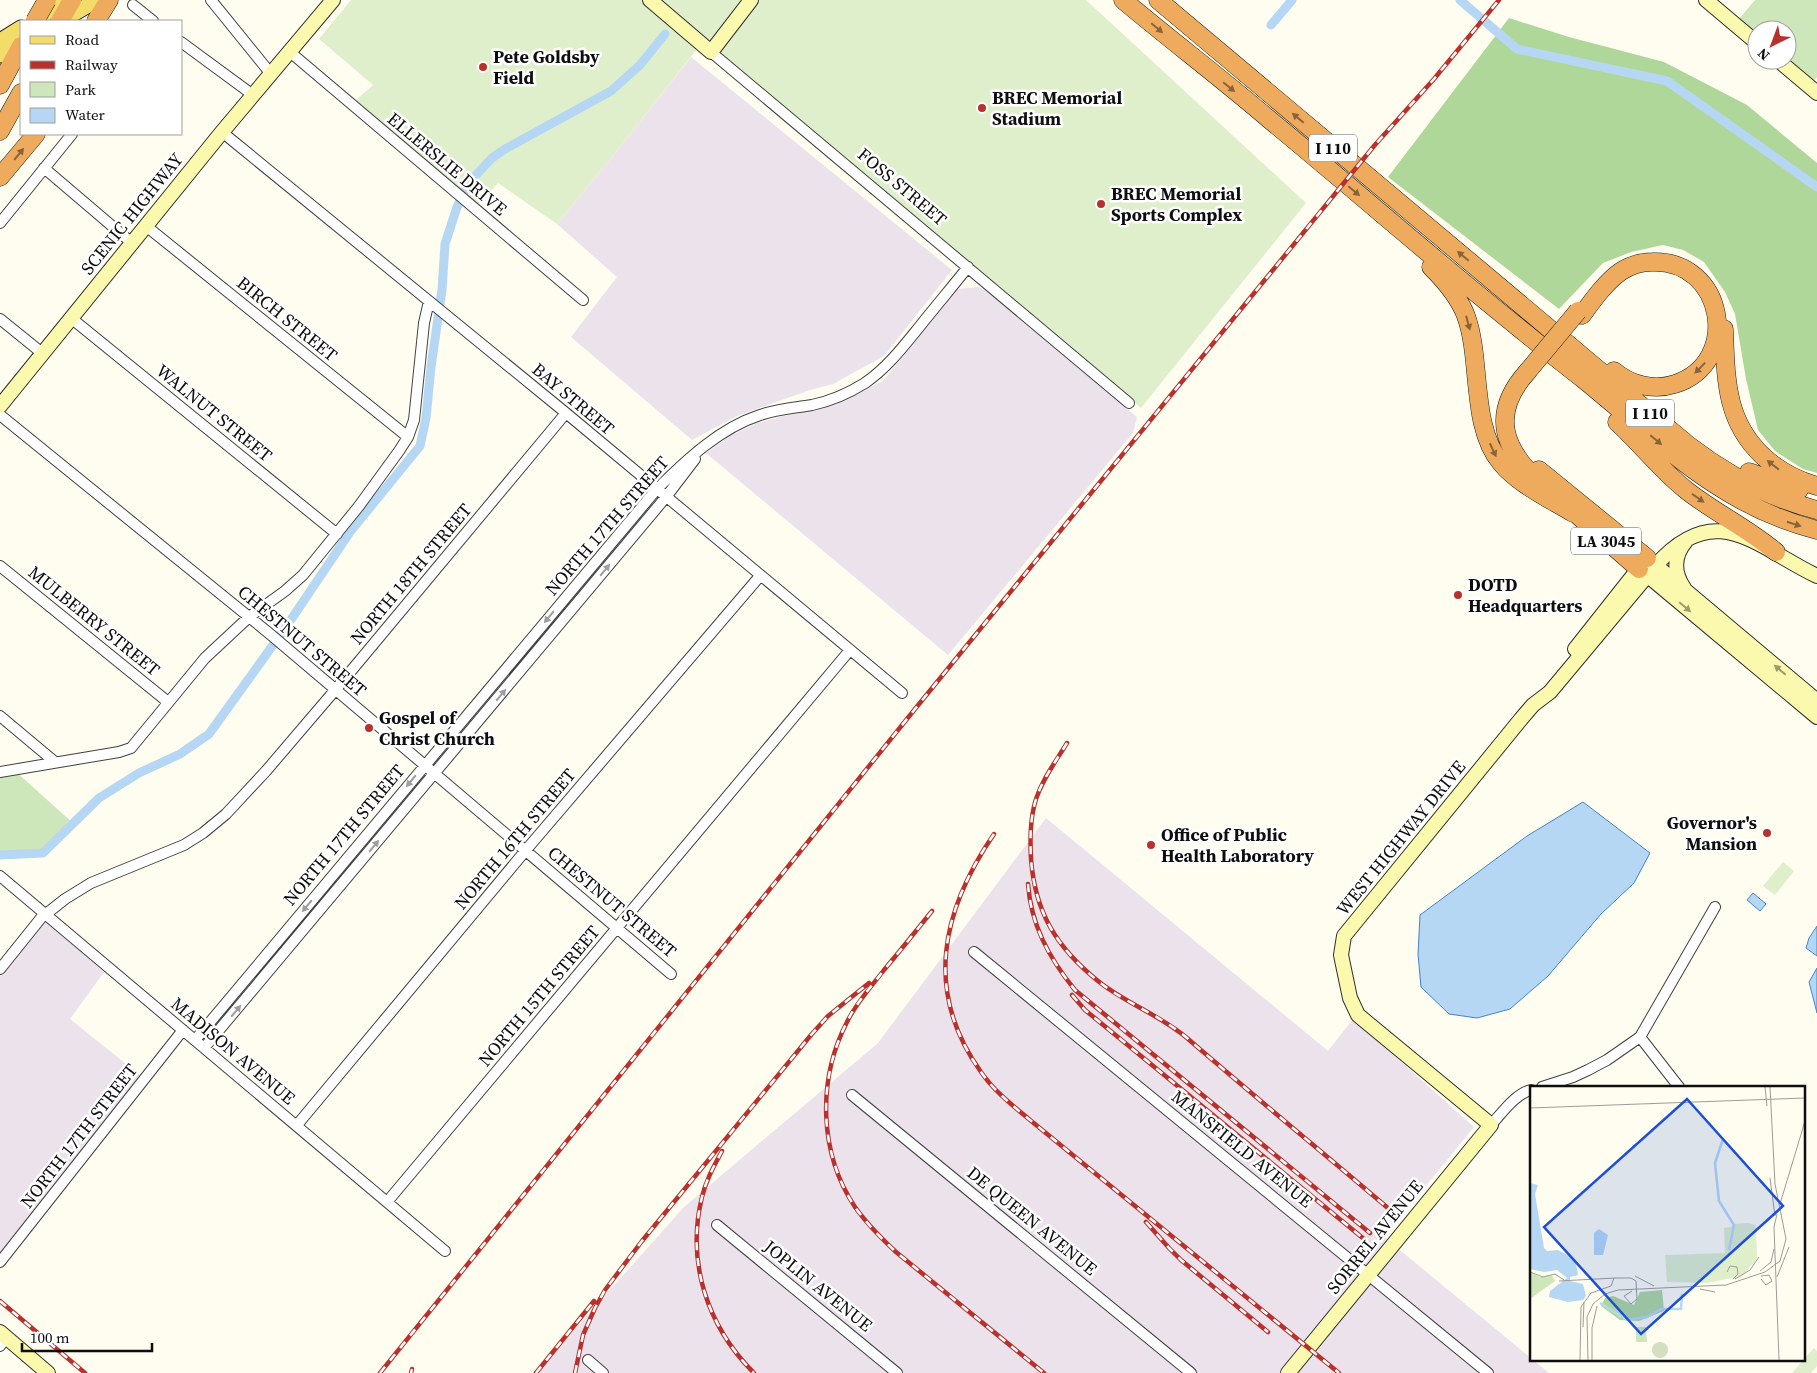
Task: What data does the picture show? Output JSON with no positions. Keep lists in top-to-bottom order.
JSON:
{
  "streets": {
    "highway": ["I 110", "LA 3045"],
    "street": [
      "ELLERSLIE DRIVE",
      "FOSS STREET",
      "SCENIC HIGHWAY",
      "BIRCH STREET",
      "BAY STREET",
      "WALNUT STREET",
      "NORTH 17TH STREET",
      "NORTH 18TH STREET",
      "MULBERRY STREET",
      "CHESTNUT STREET",
      "WEST HIGHWAY DRIVE",
      "NORTH 16TH STREET",
      "NORTH 15TH STREET",
      "MADISON AVENUE",
      "MANSFIELD AVENUE",
      "DE QUEEN AVENUE",
      "SORREL AVENUE",
      "JOPLIN AVENUE"
    ]
  },
  "crossings": [
    ["ELLERSLIE DRIVE", "SCENIC HIGHWAY"],
    ["FOSS STREET", "NORTH 17TH STREET"],
    ["SCENIC HIGHWAY", "BIRCH STREET"],
    ["SCENIC HIGHWAY", "BAY STREET"],
    ["SCENIC HIGHWAY", "WALNUT STREET"],
    ["BAY STREET", "NORTH 17TH STREET"],
    ["BAY STREET", "NORTH 18TH STREET"],
    ["BAY STREET", "NORTH 16TH STREET"],
    ["BAY STREET", "NORTH 15TH STREET"],
    ["NORTH 17TH STREET", "CHESTNUT STREET"],
    ["NORTH 17TH STREET", "MADISON AVENUE"],
    ["LA 3045", "WEST HIGHWAY DRIVE"],
    ["NORTH 18TH STREET", "CHESTNUT STREET"],
    ["NORTH 18TH STREET", "MADISON AVENUE"],
    ["CHESTNUT STREET", "NORTH 16TH STREET"],
    ["CHESTNUT STREET", "NORTH 15TH STREET"],
    ["WEST HIGHWAY DRIVE", "SORREL AVENUE"],
    ["NORTH 16TH STREET", "MADISON AVENUE"],
    ["NORTH 15TH STREET", "MADISON AVENUE"],
    ["MANSFIELD AVENUE", "SORREL AVENUE"]
  ],
  "places": [
    "Pete Goldsby Field",
    "BREC Memorial Stadium",
    "BREC Memorial Sports Complex",
    "DOTD Headquarters",
    "Gospel of Christ Church",
    "Governor's Mansion",
    "Office of Public Health Laboratory"
  ],
  "legend": [
    "Road",
    "Railway",
    "Park",
    "Water"
  ],
  "scale_bar": "100 m",
  "north": "bottom left"
}
